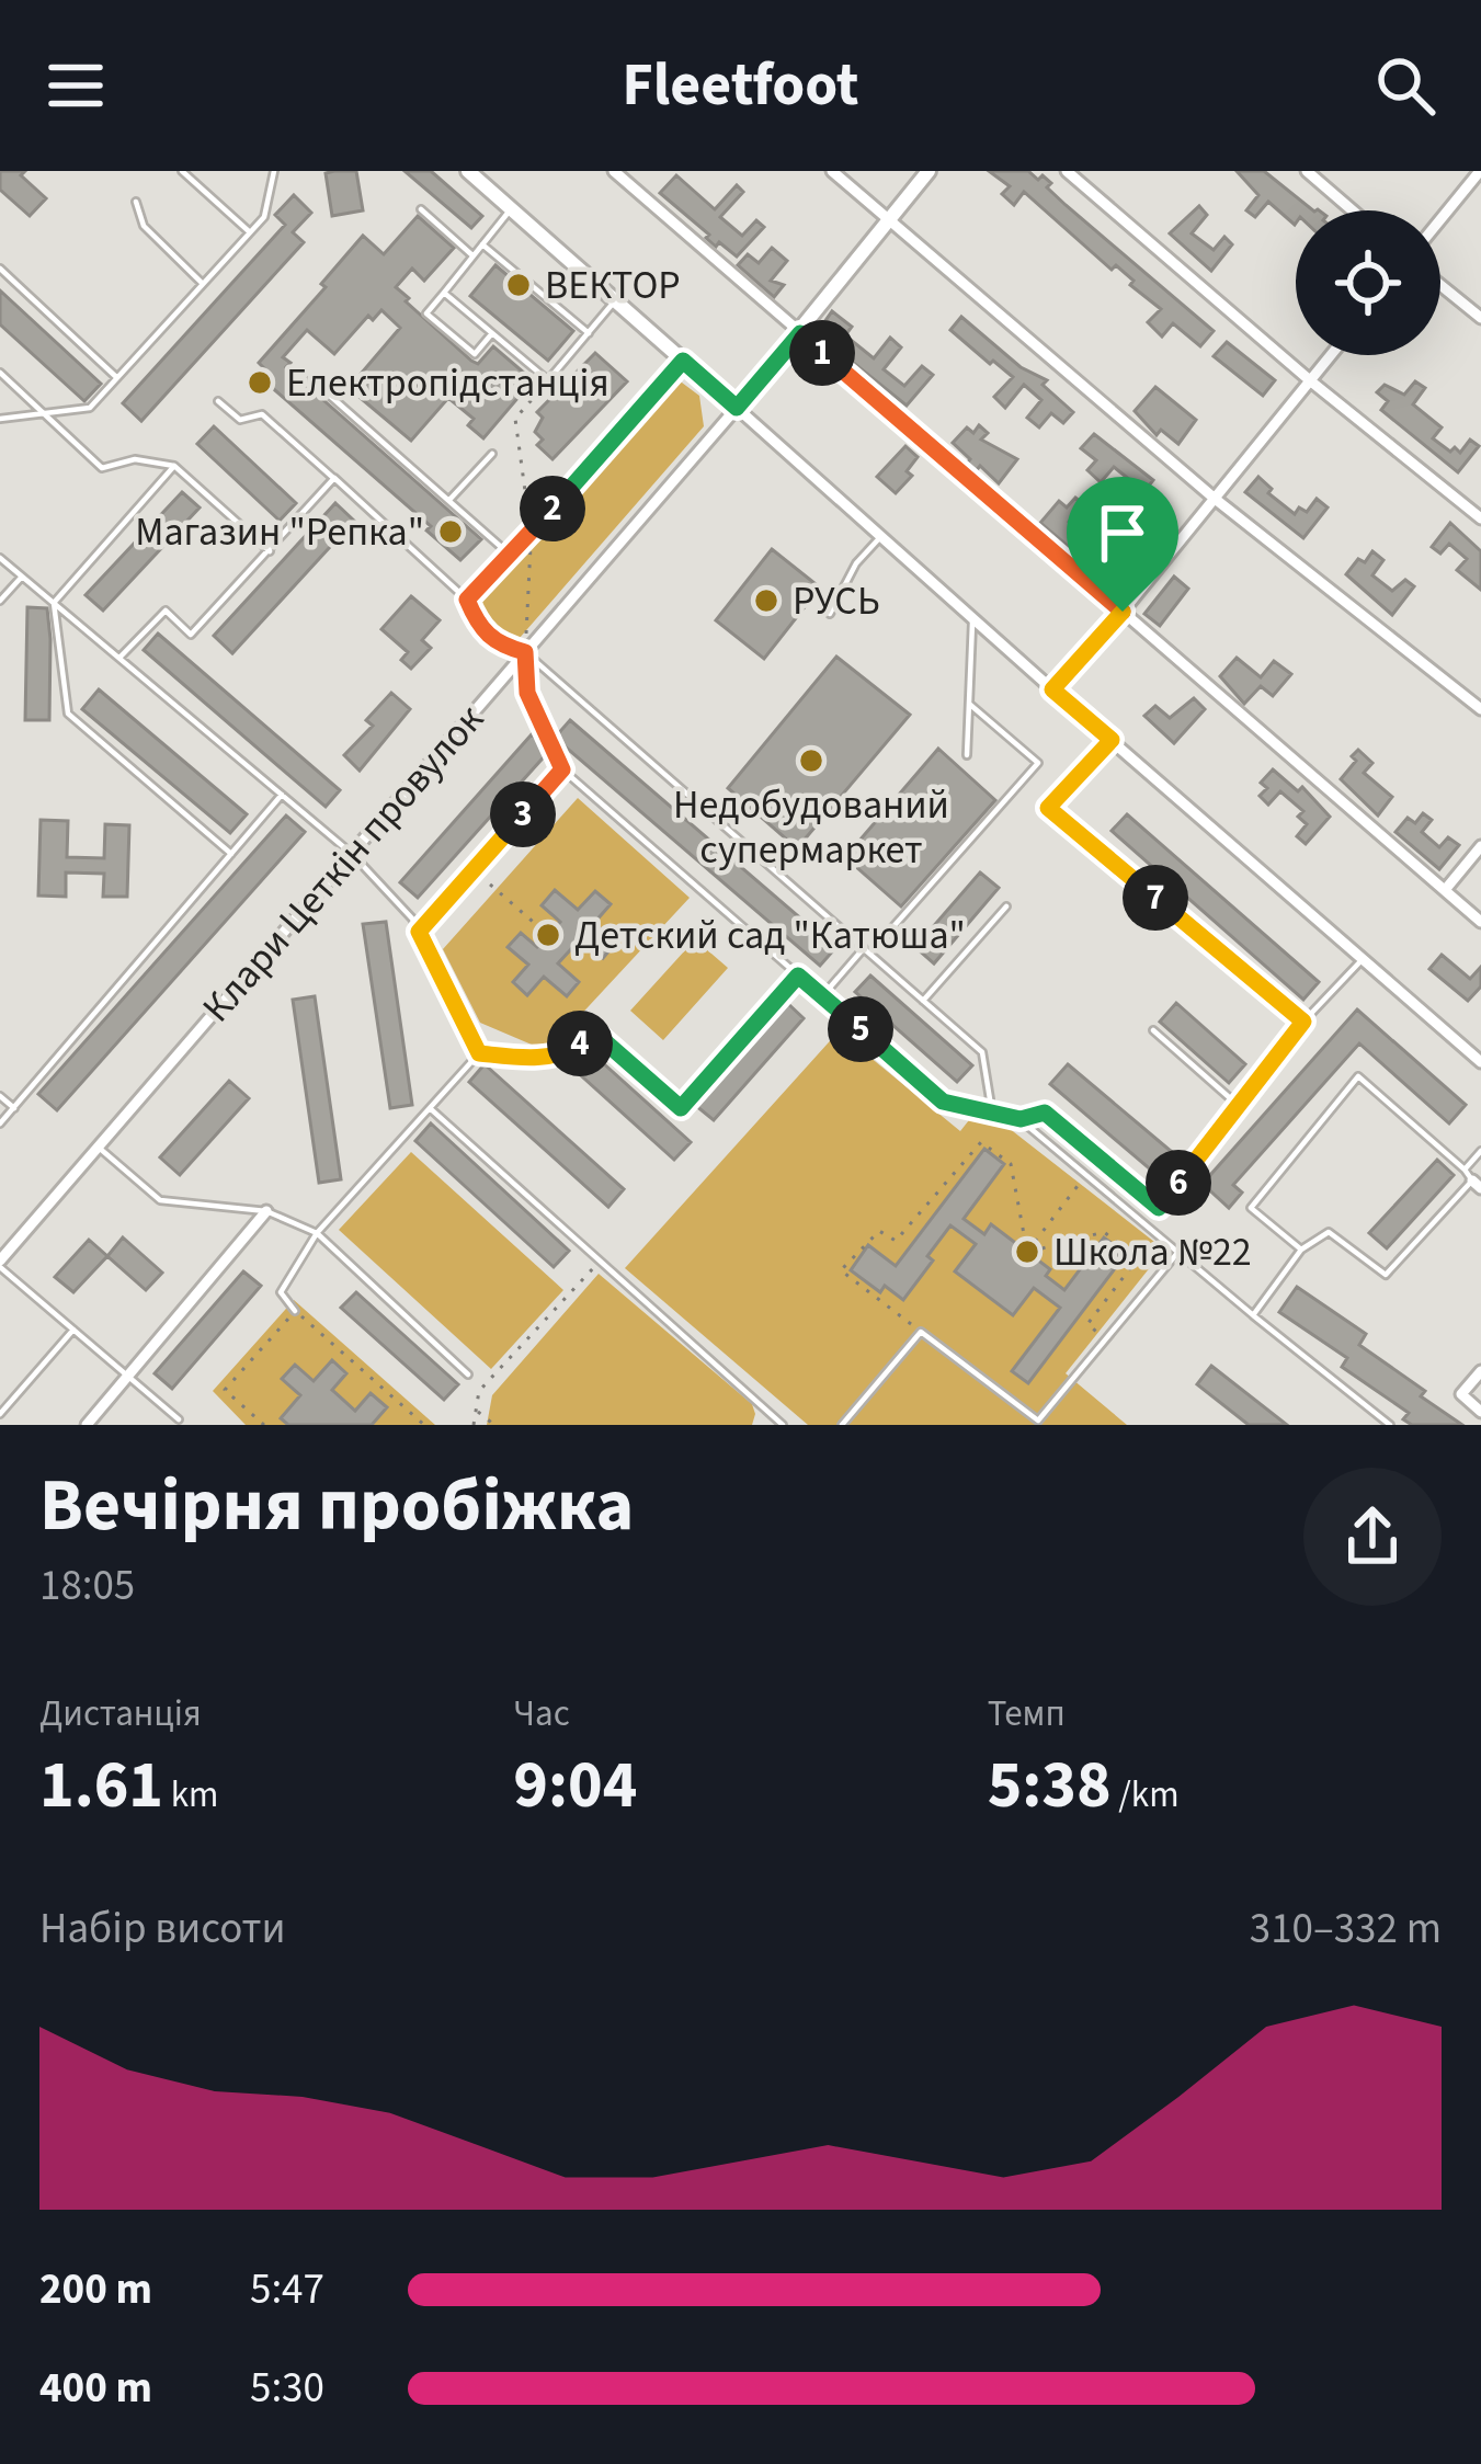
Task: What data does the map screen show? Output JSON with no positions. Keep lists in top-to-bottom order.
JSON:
{
  "streets": {
    "street": ["Клари Цеткін провулок"]
  },
  "places": [
    "ВЕКТОР",
    "Електропідстанція",
    "Магазин \"Репка\"",
    "РУСЬ",
    "Недобудований супермаркет",
    "Детский сад \"Катюша\"",
    "Школа №22"
  ],
  "page": {
    "header": "Fleetfoot",
    "pins": [
      "1",
      "2",
      "3",
      "7",
      "5",
      "4",
      "6"
    ],
    "heading": ["Вечірня пробіжка", "18:05"],
    "stats": [
      ["Дистанція", "1.61 km"],
      ["Час", "9:04"],
      ["Темп", "5:38 /km"]
    ],
    "chart": ["Набір висоти", "310–332 m"],
    "list": [
      {
        "name": "200 m",
        "note": "5:47"
      },
      {
        "name": "400 m",
        "note": "5:30"
      }
    ]
  }
}
